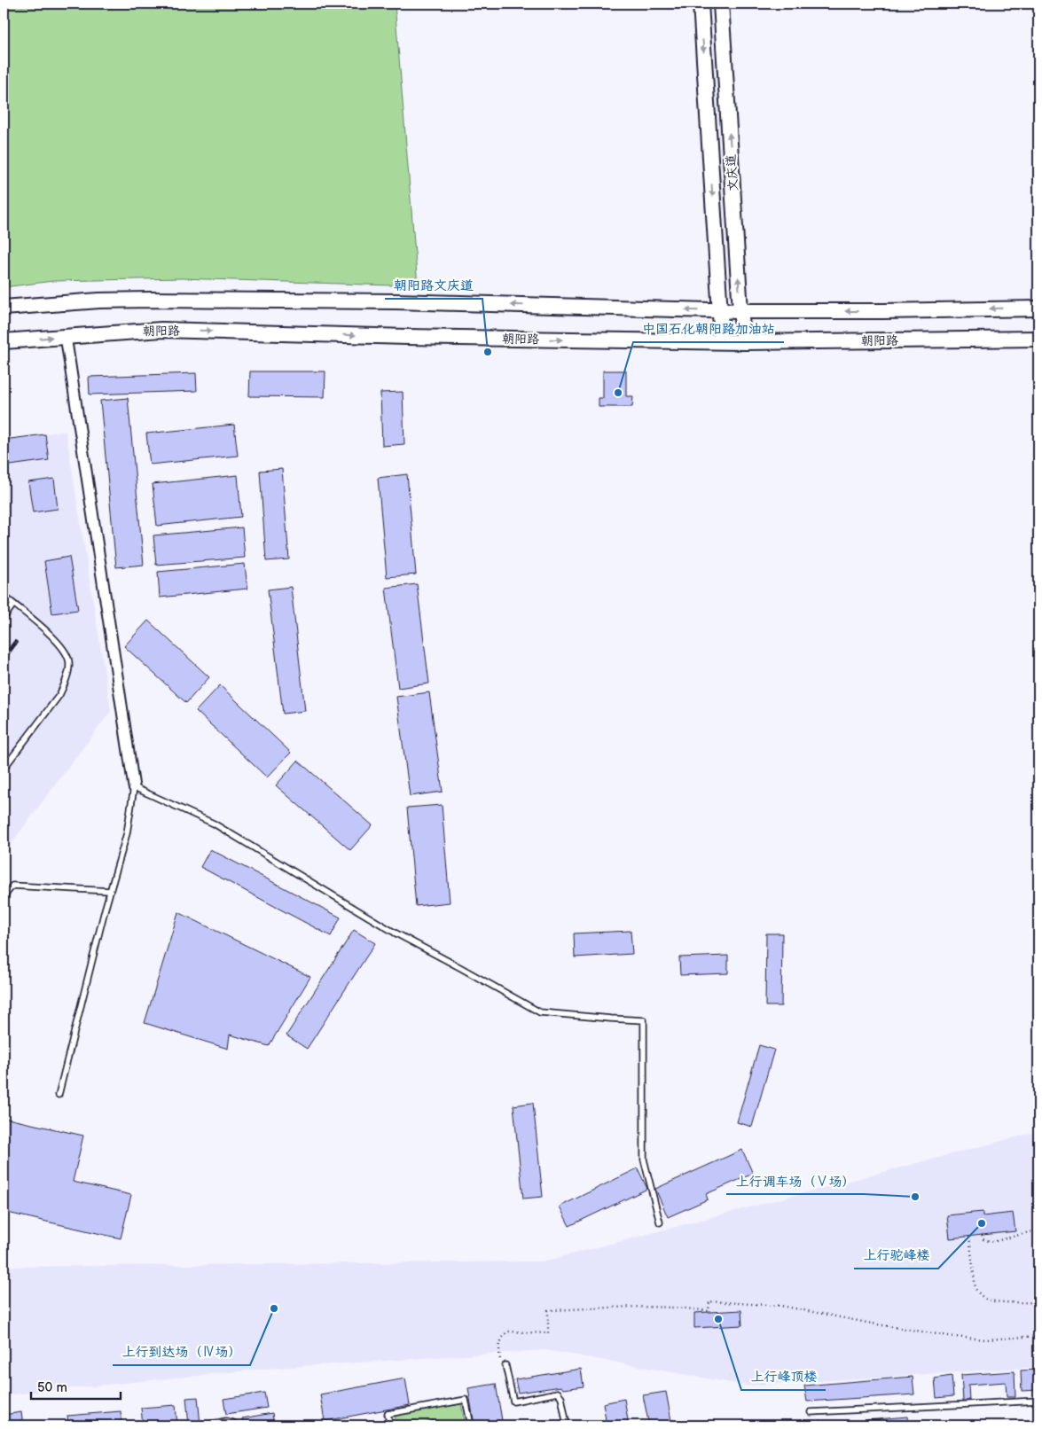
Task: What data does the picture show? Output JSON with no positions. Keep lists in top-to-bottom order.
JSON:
{
  "streets": {
    "main road": ["文庆道", "朝阳路"]
  },
  "crossings": [
    ["文庆道", "朝阳路"]
  ],
  "places": [
    "朝阳路文庆道",
    "中国石化朝阳路加油站",
    "上行调车场（Ⅴ场）",
    "上行驼峰楼",
    "上行到达场（Ⅳ场）",
    "上行峰顶楼"
  ],
  "scale_bar": "50 m"
}
